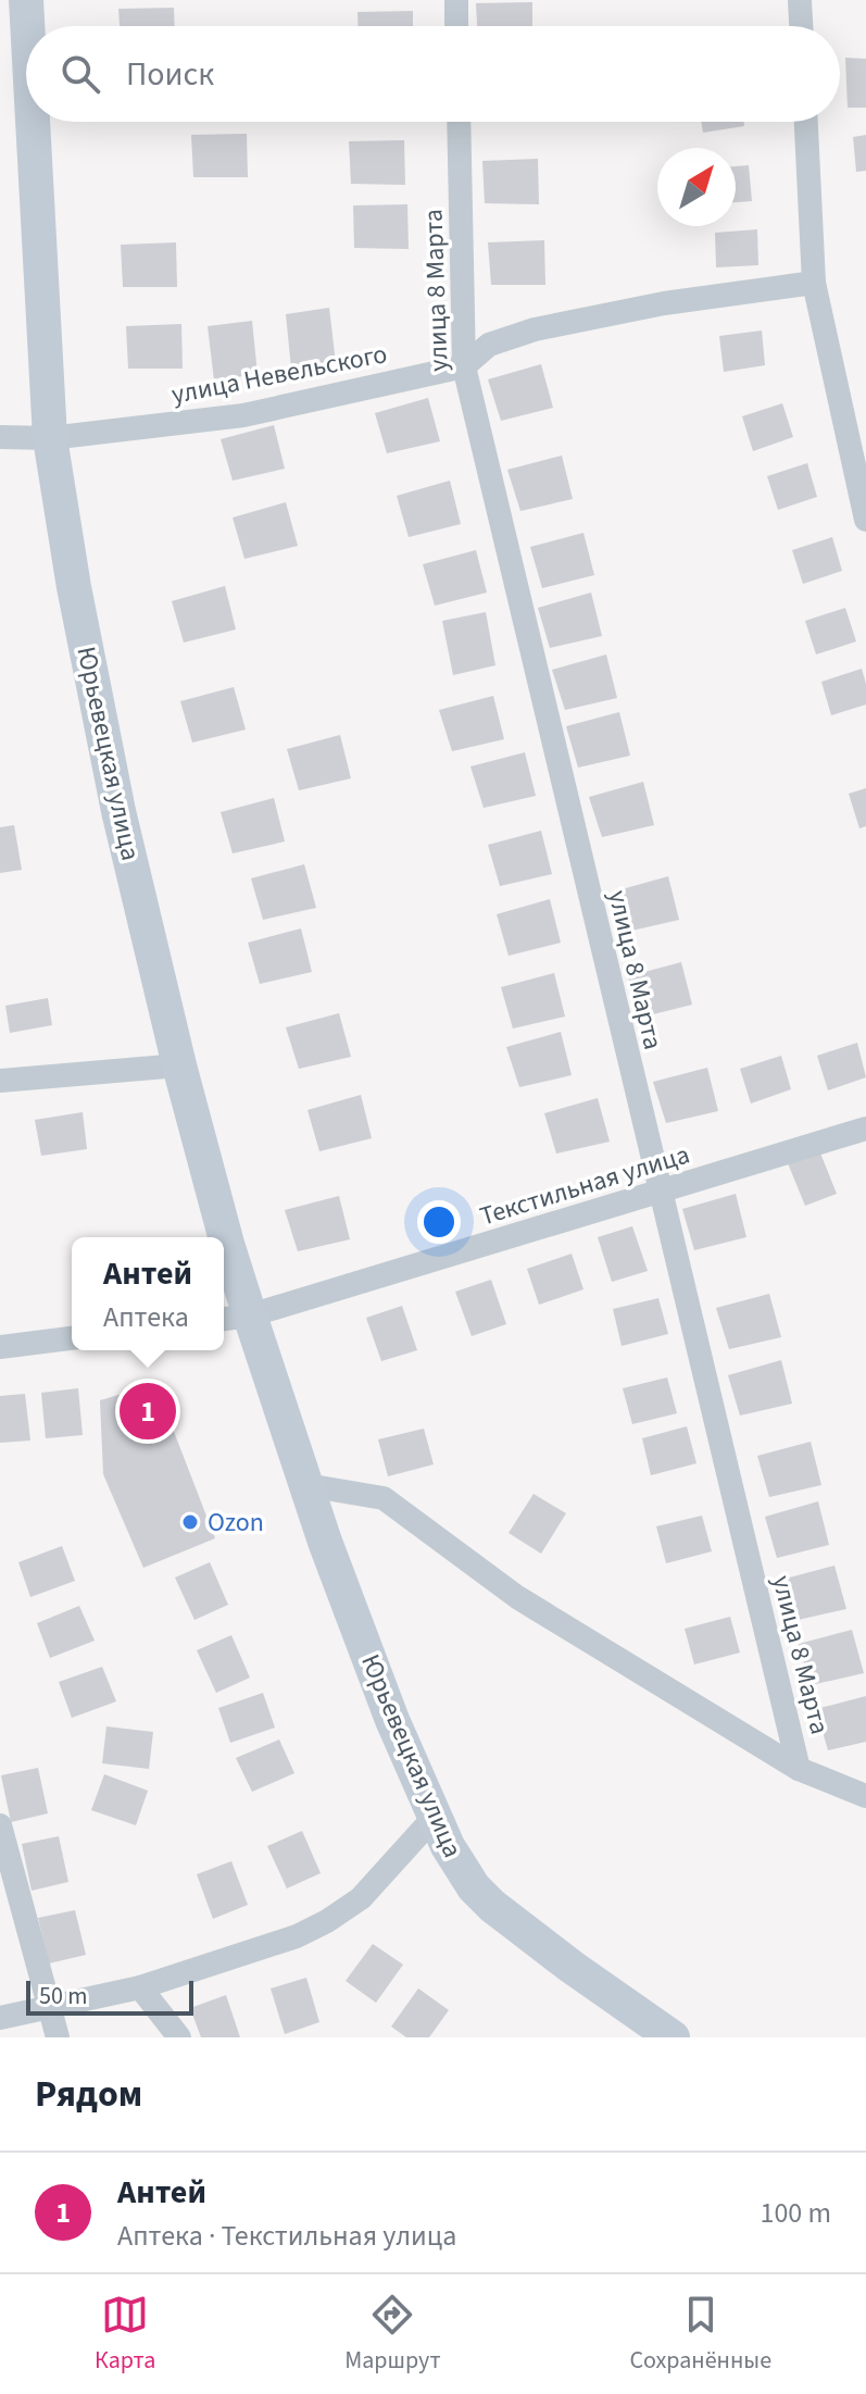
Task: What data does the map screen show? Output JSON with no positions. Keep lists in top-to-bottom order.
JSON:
{
  "streets": {
    "main road": ["Юрьевецкая улица"],
    "street": ["улица 8 Марта", "улица Невельского", "Текстильная улица"]
  },
  "crossings": [
    ["улица 8 Марта", "улица Невельского"],
    ["улица 8 Марта", "Текстильная улица"],
    ["улица Невельского", "Юрьевецкая улица"],
    ["Юрьевецкая улица", "Текстильная улица"]
  ],
  "places": ["Ozon"],
  "scale_bar": "50 m",
  "north": "top right",
  "page": {
    "search": "Поиск",
    "popup": ["Антей", "Аптека"],
    "pins": "1",
    "scale": "50 m",
    "heading": "Рядом",
    "list": [
      {
        "mark": "1",
        "name": "Антей",
        "note": "Аптека · Текстильная улица",
        "value": "100 m"
      }
    ],
    "nav": ["Карта", "Маршрут", "Сохранённые"]
  }
}
